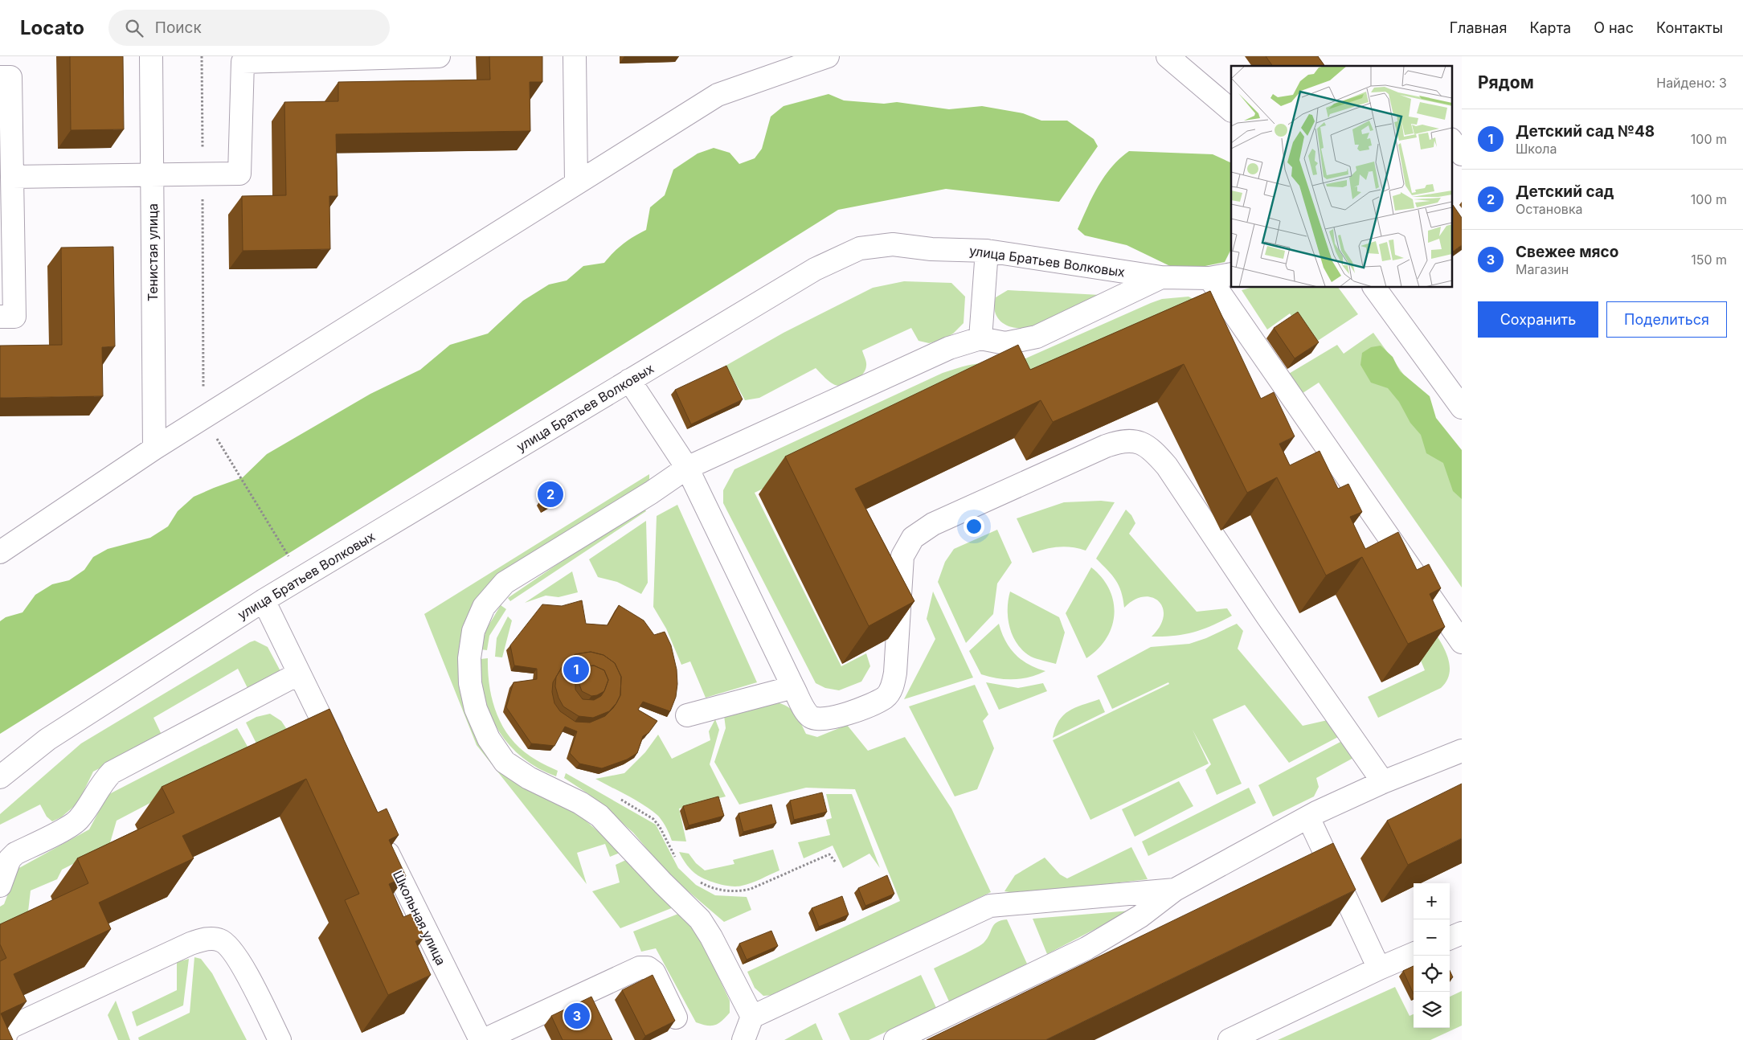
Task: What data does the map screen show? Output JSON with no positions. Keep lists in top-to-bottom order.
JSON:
{
  "streets": {
    "street": ["Тенистая улица", "улица Братьев Волковых", "Школьная улица"]
  },
  "page": {
    "header": "Locato",
    "search": "Поиск",
    "nav": [
      "Главная",
      "Карта",
      "О нас",
      "Контакты"
    ],
    "heading": ["Рядом", "Найдено: 3"],
    "list": [
      {
        "mark": "1",
        "name": "Детский сад №48",
        "note": "Школа",
        "value": "100 m"
      },
      {
        "mark": "2",
        "name": "Детский сад",
        "note": "Остановка",
        "value": "100 m"
      },
      {
        "mark": "3",
        "name": "Свежее мясо",
        "note": "Магазин",
        "value": "150 m"
      }
    ],
    "buttons": ["Сохранить", "Поделиться"],
    "pins": ["2", "1", "3"],
    "map_buttons": ["+", "−"]
  }
}
